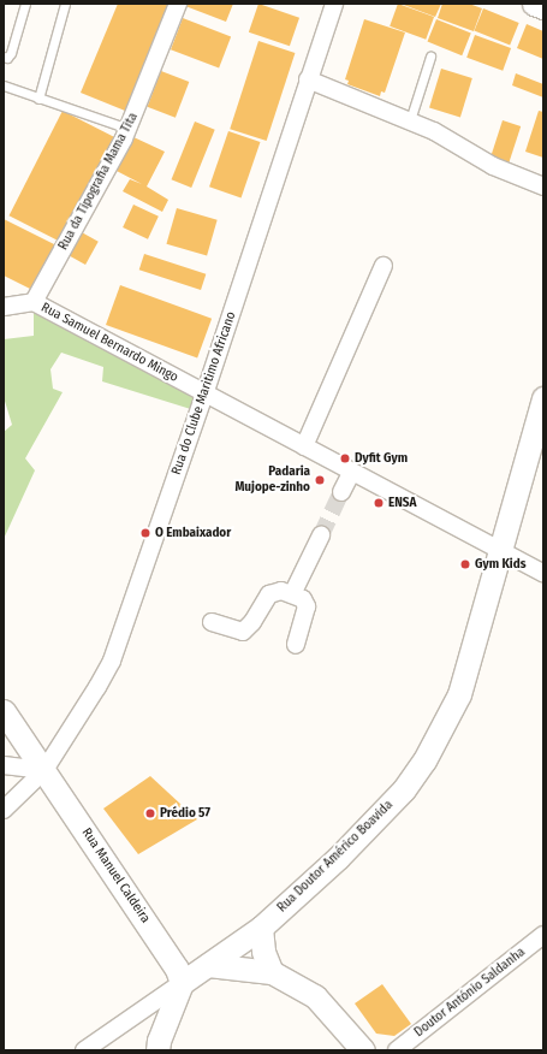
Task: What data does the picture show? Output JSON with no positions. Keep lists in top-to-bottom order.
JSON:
{
  "streets": {
    "street": [
      "Rua da Tipografia Mama Tita",
      "Rua Samuel Bernardo Mingo",
      "Rua do Clube Maritimo Africano",
      "Rua Doutor Américo Boavida",
      "Rua Manuel Caldeira",
      "Doutor António Saldanha"
    ]
  },
  "crossings": [
    ["Rua da Tipografia Mama Tita", "Rua Samuel Bernardo Mingo"],
    ["Rua Samuel Bernardo Mingo", "Rua do Clube Maritimo Africano"],
    ["Rua Samuel Bernardo Mingo", "Rua Doutor Américo Boavida"],
    ["Rua do Clube Maritimo Africano", "Rua Manuel Caldeira"],
    ["Rua Doutor Américo Boavida", "Rua Manuel Caldeira"]
  ],
  "places": [
    "Dyfit Gym",
    "Padaria Mujope-zinho",
    "ENSA",
    "O Embaixador",
    "Gym Kids",
    "Prédio 57"
  ]
}
